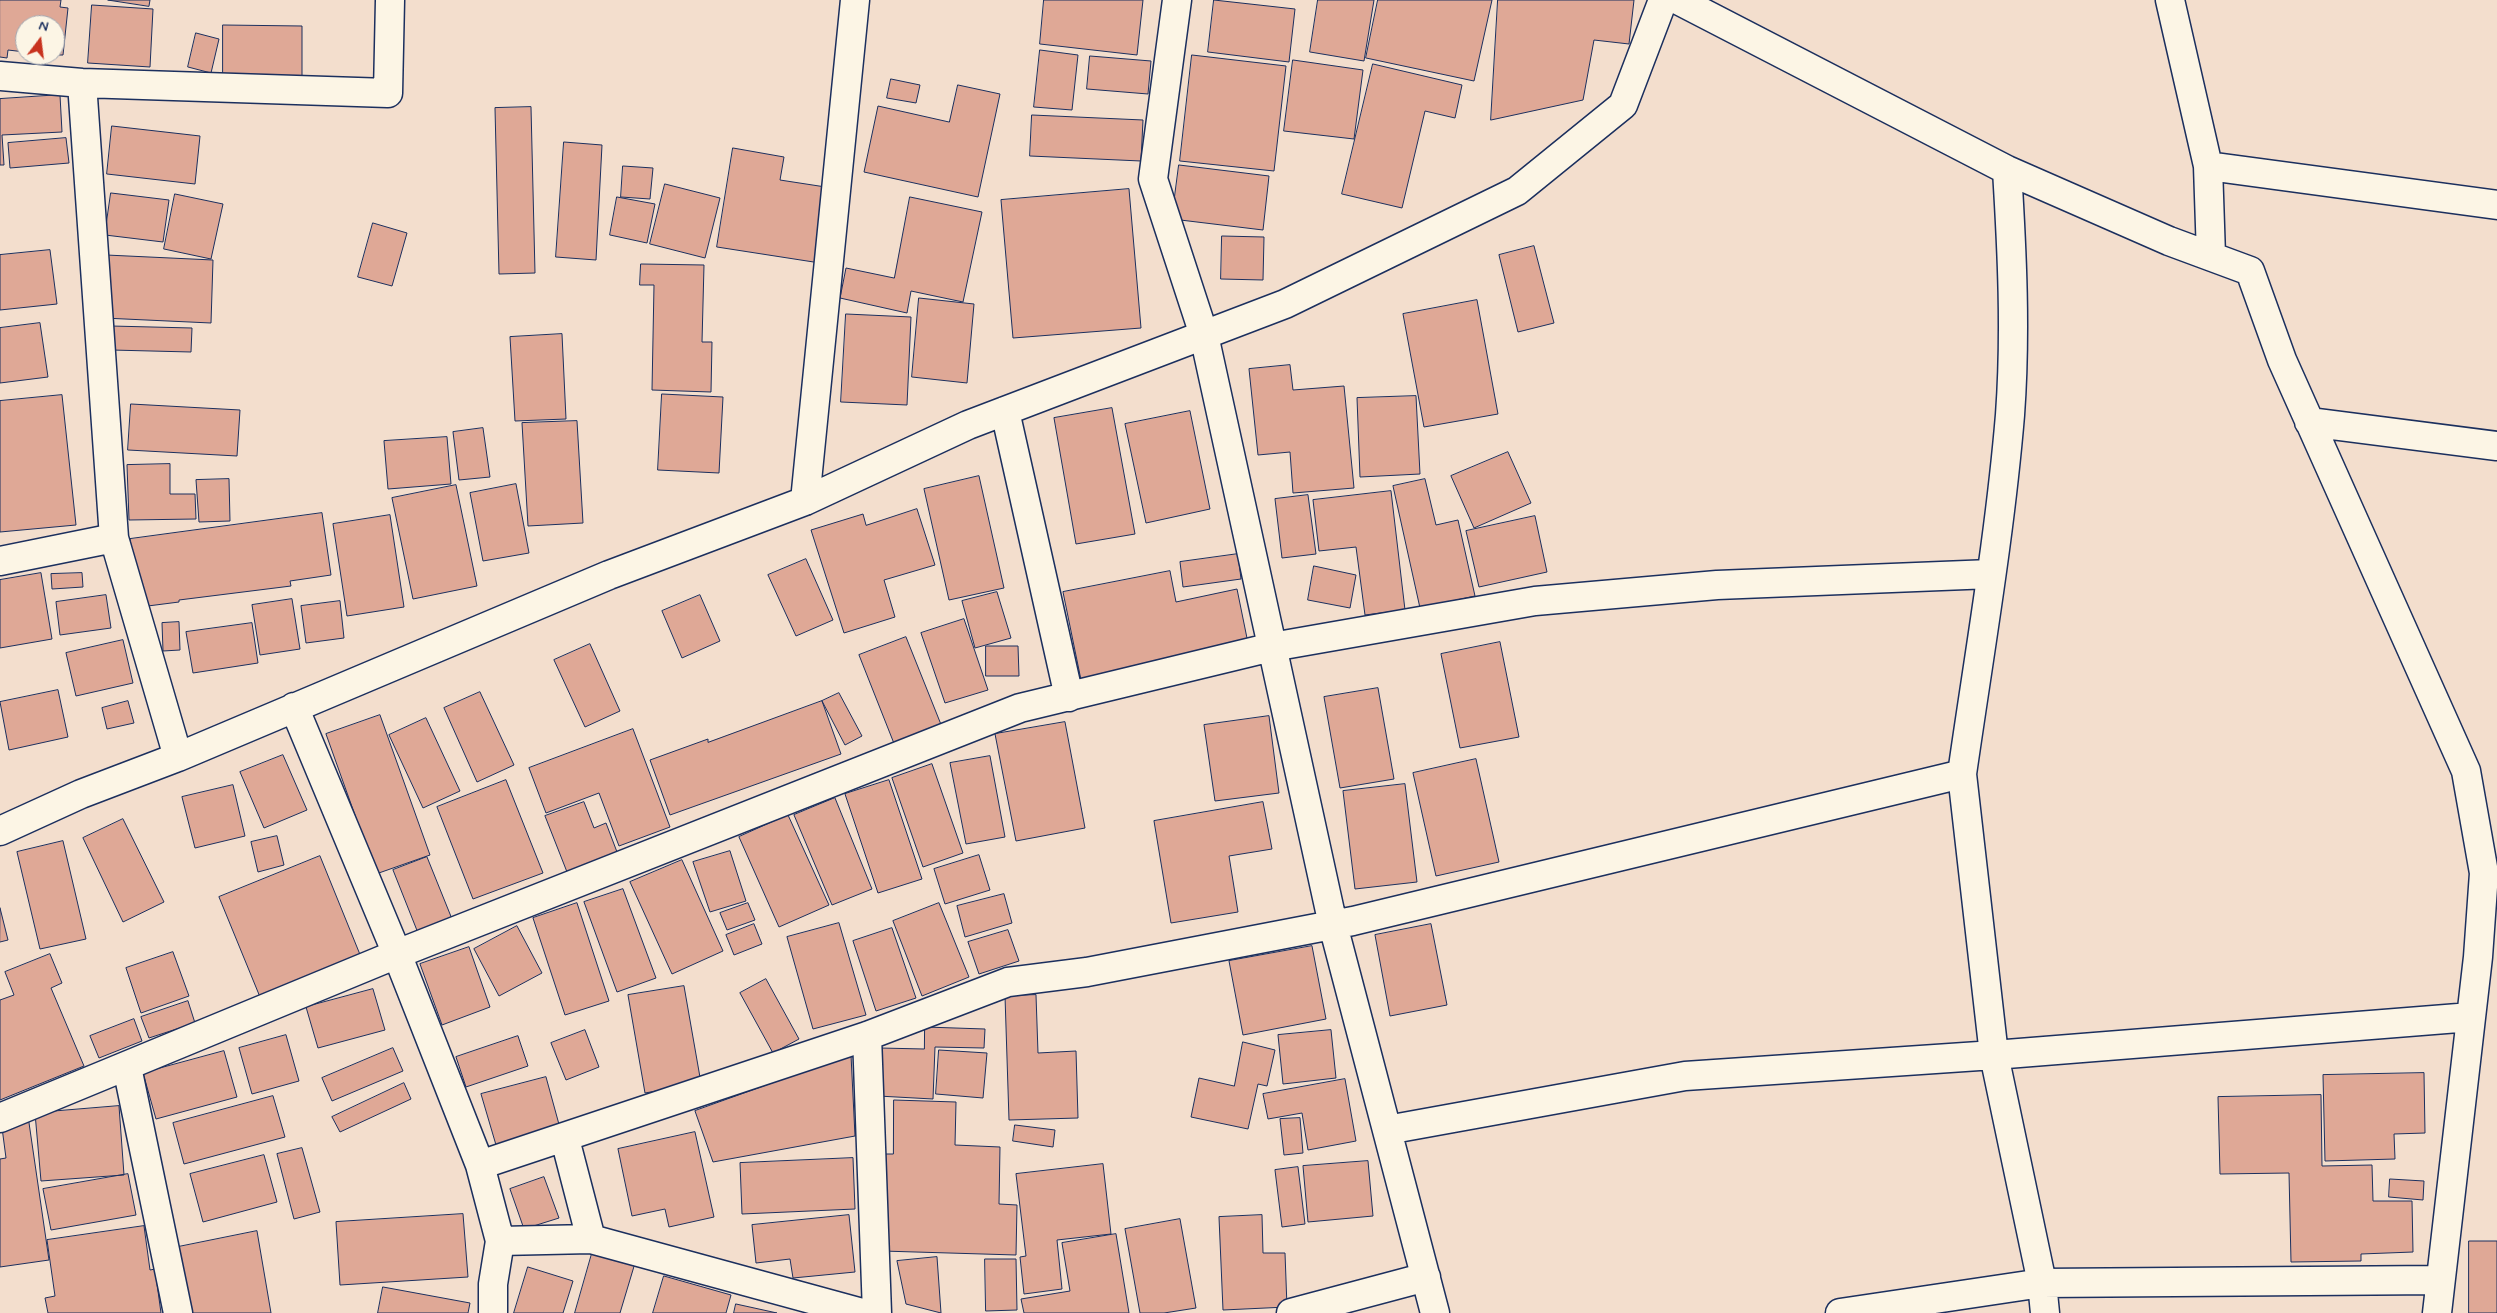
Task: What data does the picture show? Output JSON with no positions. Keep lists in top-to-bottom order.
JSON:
{
  "north": "top"
}
